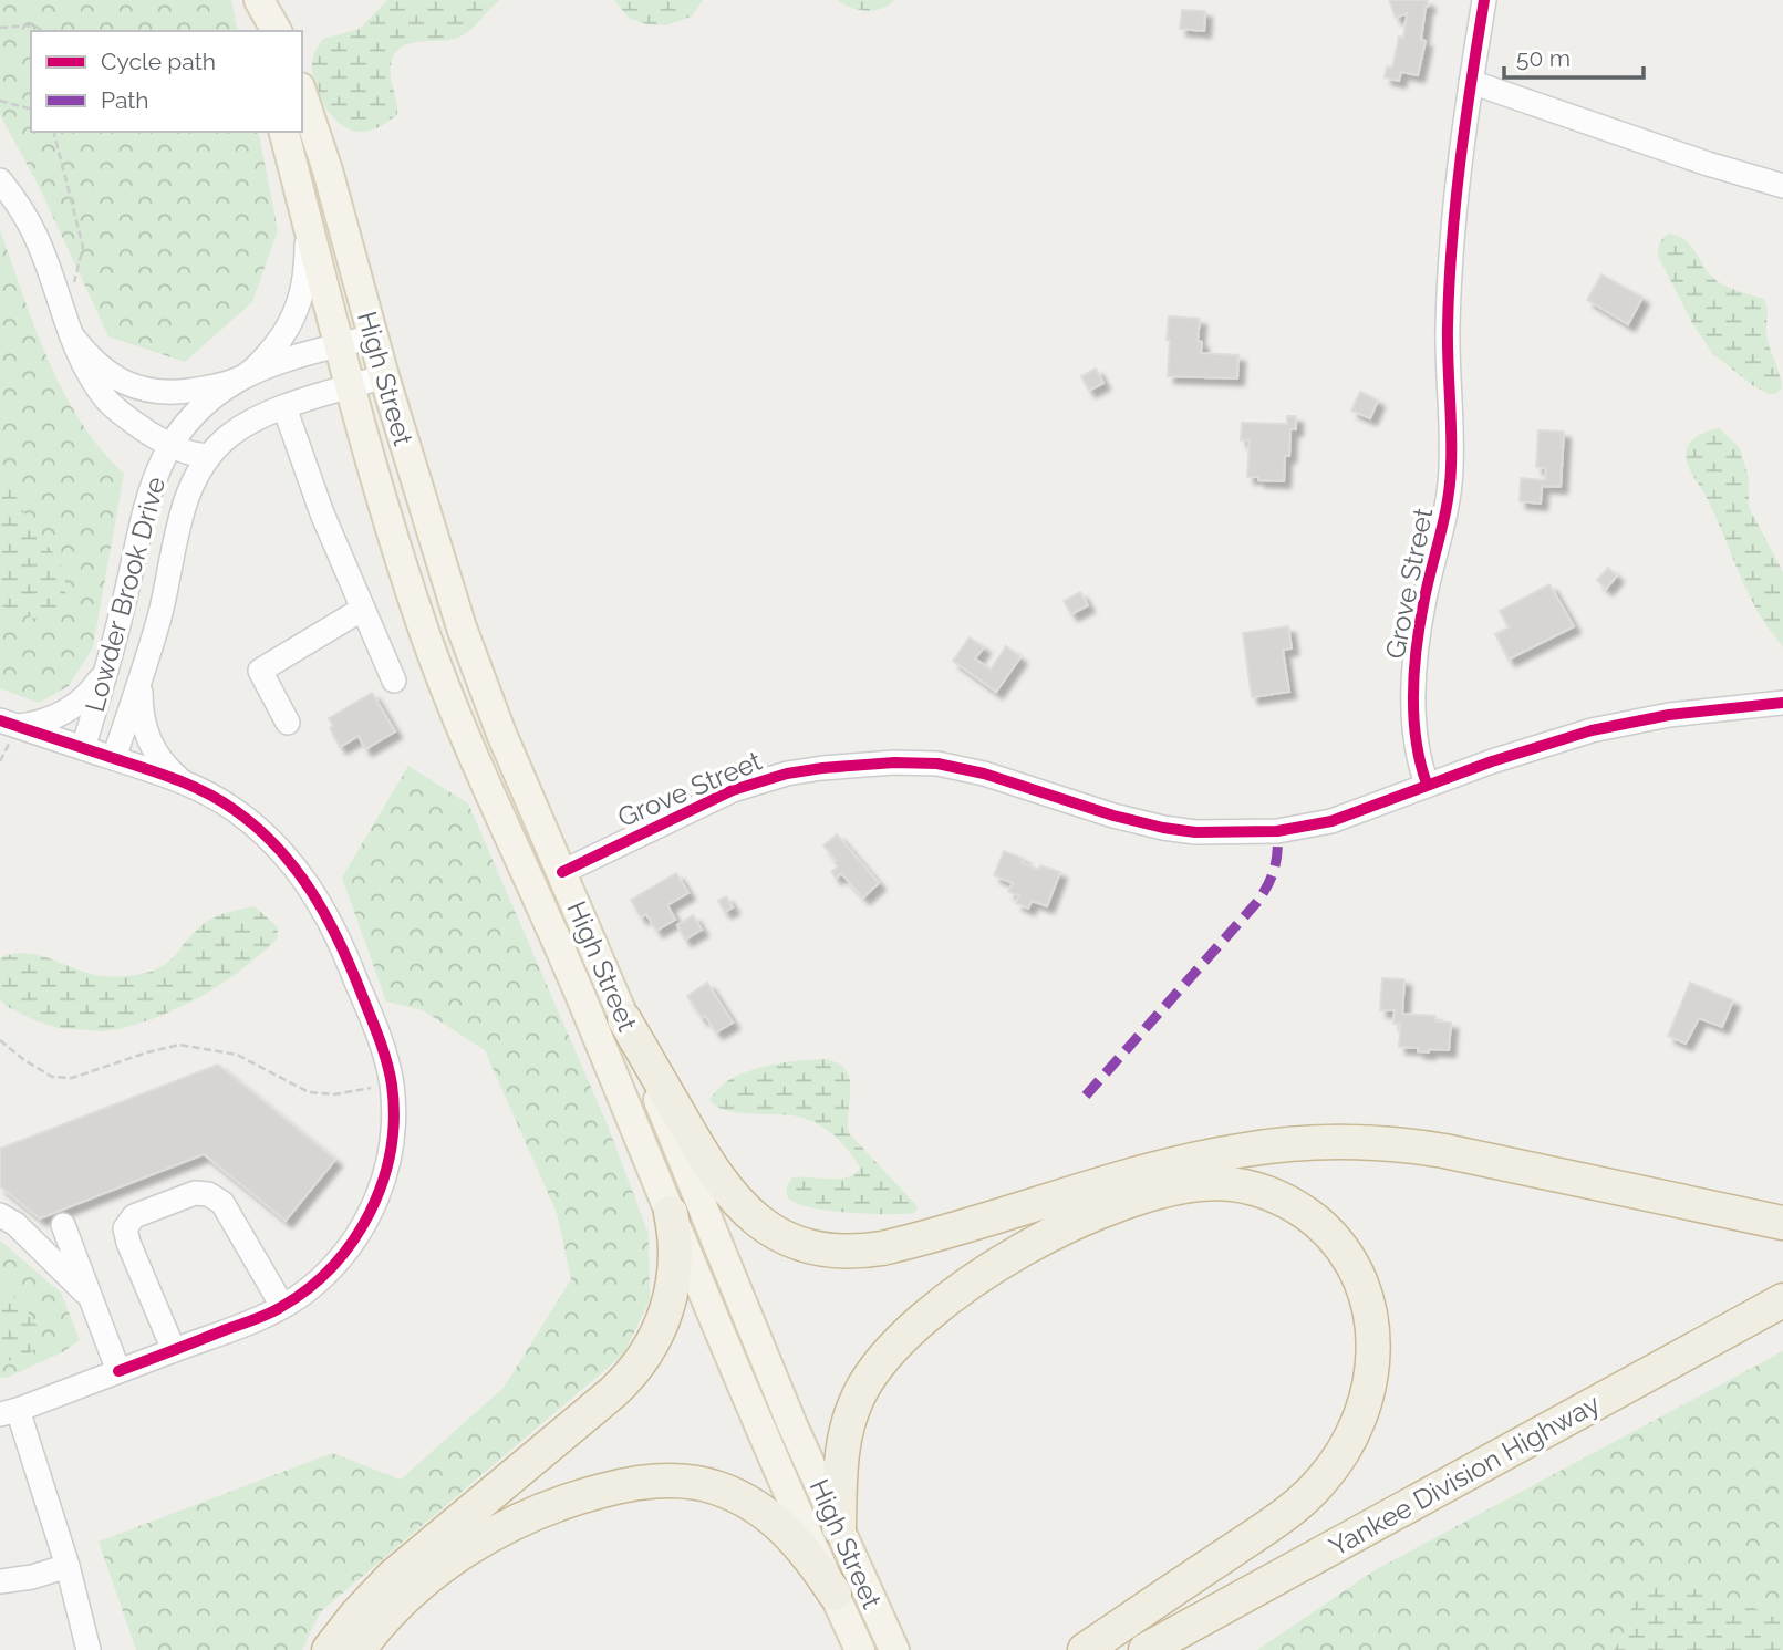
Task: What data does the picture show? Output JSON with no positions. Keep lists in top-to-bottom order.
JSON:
{
  "streets": {
    "highway": ["Yankee Division Highway"],
    "main road": ["High Street"],
    "street": ["Grove Street", "Lowder Brook Drive"]
  },
  "crossings": [
    ["High Street", "Grove Street"],
    ["High Street", "Lowder Brook Drive"]
  ],
  "legend": ["Cycle path", "Path"],
  "scale_bar": "50 m"
}
